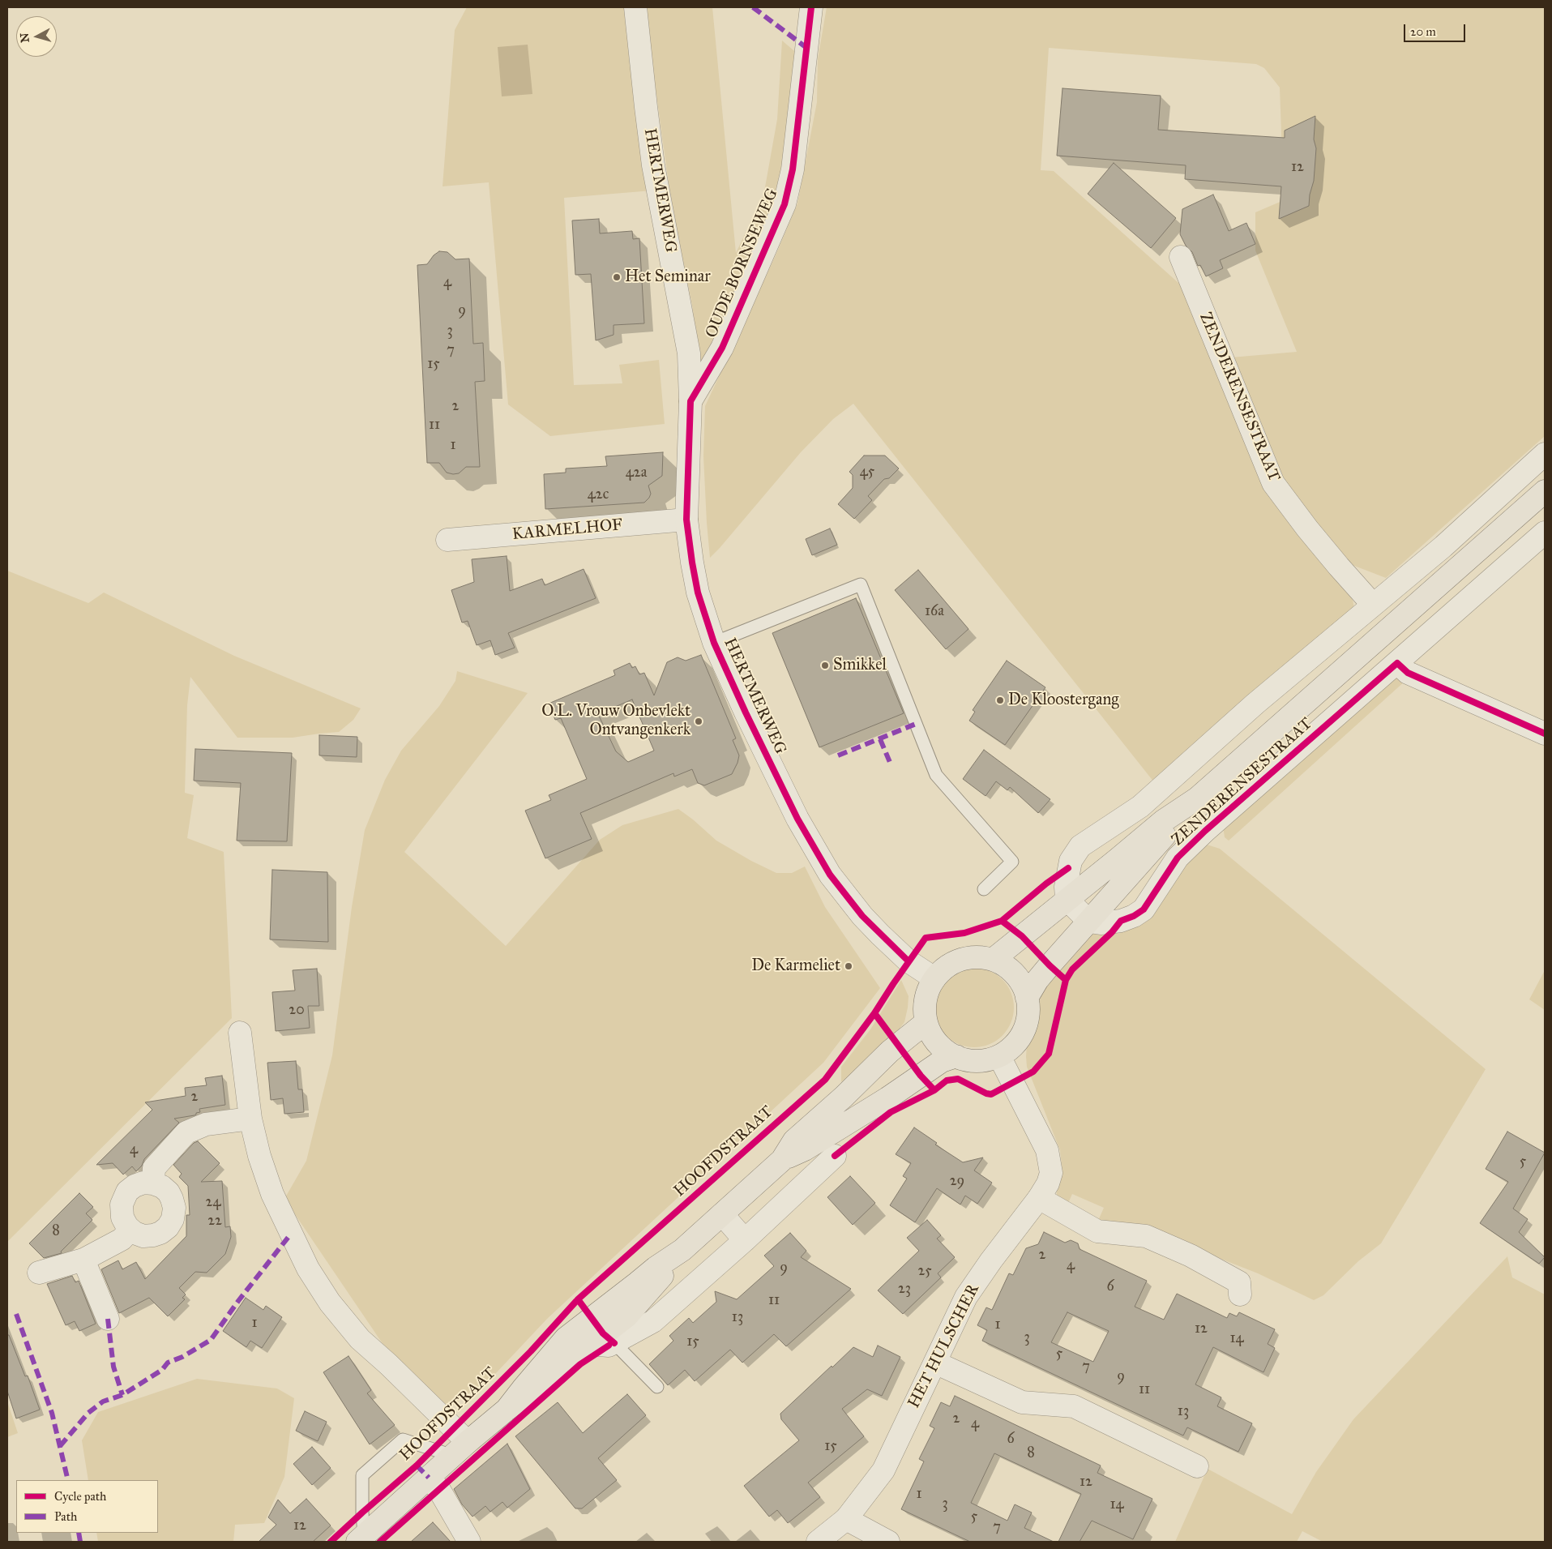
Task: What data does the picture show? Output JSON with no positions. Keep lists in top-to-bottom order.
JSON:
{
  "streets": {
    "main road": ["ZENDERENSESTRAAT", "HOOFDSTRAAT"],
    "street": [
      "HERTMERWEG",
      "OUDE BORNSEWEG",
      "KARMELHOF",
      "HET HULSCHER"
    ]
  },
  "crossings": [
    ["HERTMERWEG", "OUDE BORNSEWEG"],
    ["HERTMERWEG", "ZENDERENSESTRAAT"],
    ["HERTMERWEG", "KARMELHOF"],
    ["HERTMERWEG", "HOOFDSTRAAT"],
    ["HERTMERWEG", "HET HULSCHER"],
    ["ZENDERENSESTRAAT", "HOOFDSTRAAT"],
    ["ZENDERENSESTRAAT", "HET HULSCHER"],
    ["HOOFDSTRAAT", "HET HULSCHER"]
  ],
  "places": [
    "Het Seminar",
    "Smikkel",
    "De Kloostergang",
    "O.L. Vrouw Onbevlekt Ontvangenkerk",
    "De Karmeliet"
  ],
  "house_numbers": [
    "12",
    "4",
    "9",
    "3",
    "7",
    "15",
    "2",
    "11",
    "1",
    "45",
    "42a",
    "42c",
    "16a",
    "20",
    "2",
    "4",
    "5",
    "29",
    "24",
    "22",
    "8",
    "2",
    "4",
    "9",
    "25",
    "6",
    "23",
    "11",
    "13",
    "1",
    "1",
    "12",
    "3",
    "14",
    "15",
    "5",
    "7",
    "9",
    "11",
    "13",
    "2",
    "4",
    "6",
    "15",
    "8",
    "12",
    "1",
    "3",
    "14",
    "5",
    "12",
    "7"
  ],
  "legend": ["Cycle path", "Path"],
  "scale_bar": "20 m",
  "north": "left"
}
